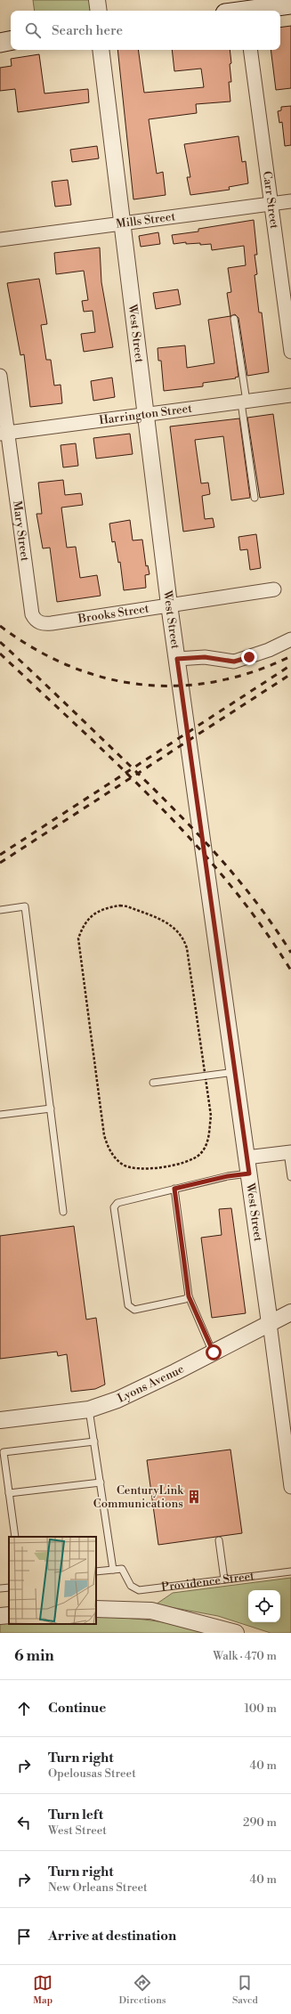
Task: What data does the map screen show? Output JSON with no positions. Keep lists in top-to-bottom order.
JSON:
{
  "streets": {
    "street": [
      "Carr Street",
      "Mills Street",
      "West Street",
      "Harrington Street",
      "Mary Street",
      "Brooks Street",
      "Lyons Avenue"
    ],
    "lane": ["Providence Street"]
  },
  "crossings": [
    ["Carr Street", "Mills Street"],
    ["Mills Street", "West Street"],
    ["West Street", "Harrington Street"],
    ["West Street", "Brooks Street"],
    ["West Street", "Lyons Avenue"],
    ["Harrington Street", "Mary Street"],
    ["Mary Street", "Brooks Street"]
  ],
  "places": {
    "building": ["CenturyLink Communications"]
  },
  "page": {
    "search": "Search here",
    "heading": ["6 min", "Walk · 470 m"],
    "list": [
      ["Continue", "100 m"],
      ["Turn right", "Opelousas Street", "40 m"],
      ["Turn left", "West Street", "290 m"],
      ["Turn right", "New Orleans Street", "40 m"],
      "Arrive at destination"
    ],
    "nav": ["Map", "Directions", "Saved"]
  }
}
